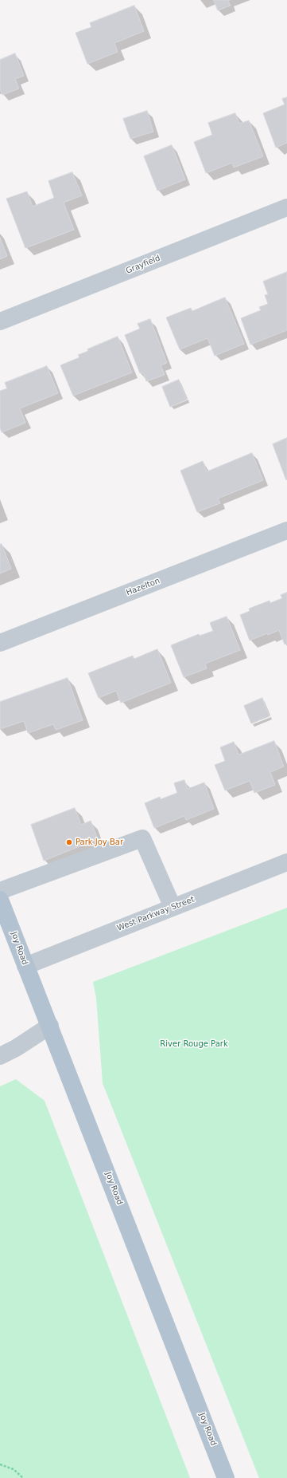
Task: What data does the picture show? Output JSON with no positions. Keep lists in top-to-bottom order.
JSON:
{
  "streets": {
    "main road": ["Joy Road"],
    "street": ["Grayfield", "Hazelton", "West Parkway Street"]
  },
  "crossings": [
    ["West Parkway Street", "Joy Road"]
  ],
  "parks": ["River Rouge Park"],
  "places": ["Park Joy Bar"]
}
